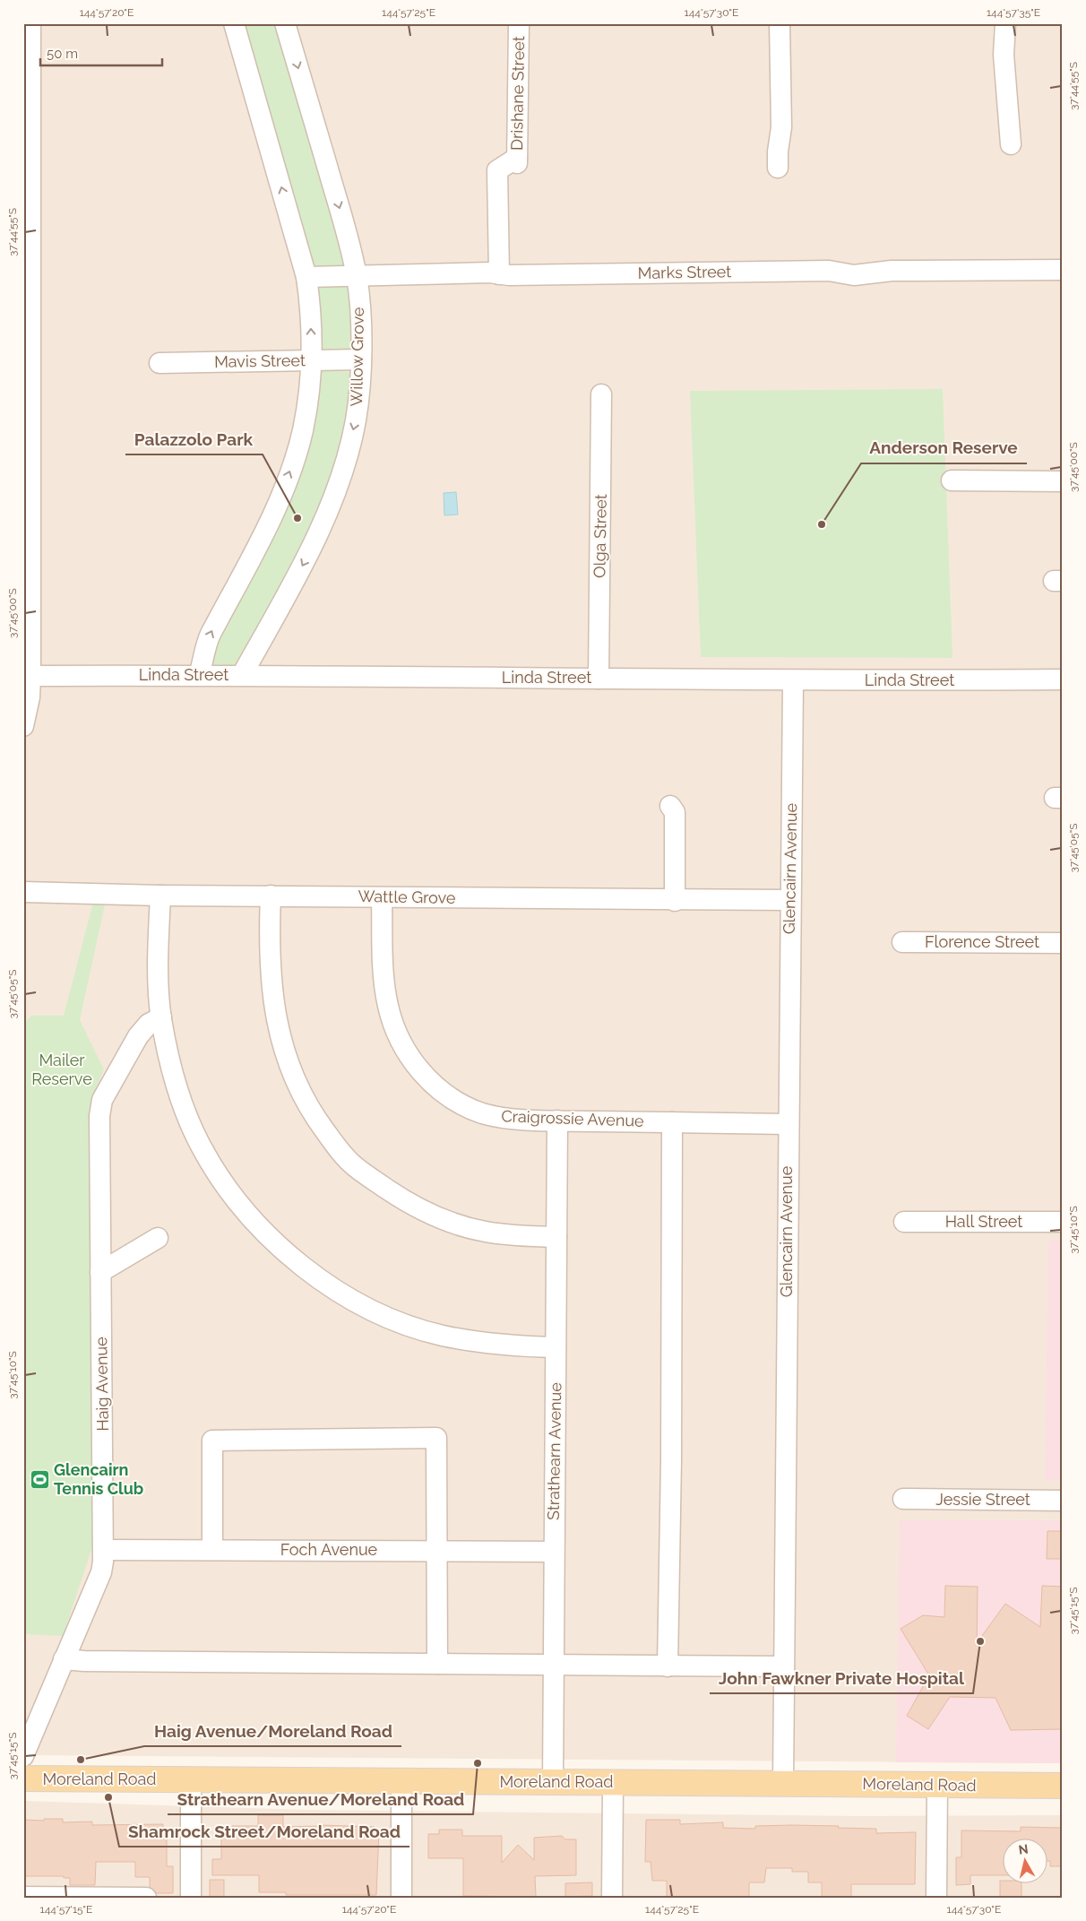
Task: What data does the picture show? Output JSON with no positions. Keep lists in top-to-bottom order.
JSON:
{
  "streets": {
    "main road": ["Moreland Road"],
    "street": [
      "Drishane Street",
      "Marks Street",
      "Willow Grove",
      "Mavis Street",
      "Olga Street",
      "Linda Street",
      "Glencairn Avenue",
      "Wattle Grove",
      "Florence Street",
      "Craigrossie Avenue",
      "Hall Street",
      "Haig Avenue",
      "Strathearn Avenue",
      "Jessie Street",
      "Foch Avenue"
    ]
  },
  "crossings": [
    ["Drishane Street", "Marks Street"],
    ["Marks Street", "Willow Grove"],
    ["Willow Grove", "Mavis Street"],
    ["Willow Grove", "Linda Street"],
    ["Olga Street", "Linda Street"],
    ["Linda Street", "Glencairn Avenue"],
    ["Glencairn Avenue", "Wattle Grove"],
    ["Glencairn Avenue", "Craigrossie Avenue"],
    ["Glencairn Avenue", "Moreland Road"],
    ["Wattle Grove", "Craigrossie Avenue"],
    ["Craigrossie Avenue", "Strathearn Avenue"],
    ["Haig Avenue", "Foch Avenue"],
    ["Strathearn Avenue", "Foch Avenue"],
    ["Strathearn Avenue", "Moreland Road"]
  ],
  "parks": ["Mailer Reserve"],
  "places": {
    "other": [
      "Palazzolo Park",
      "Anderson Reserve",
      "John Fawkner Private Hospital",
      "Haig Avenue/Moreland Road",
      "Strathearn Avenue/Moreland Road",
      "Shamrock Street/Moreland Road"
    ],
    "sports": ["Glencairn Tennis Club"]
  },
  "scale_bar": "50 m",
  "north": "top",
  "coordinates": [
    "144°57'20\"E",
    "144°57'25\"E",
    "144°57'30\"E",
    "144°57'35\"E",
    "37°44'55\"S",
    "37°45'00\"S",
    "37°45'05\"S",
    "37°45'10\"S",
    "37°45'15\"S",
    "144°57'15\"E"
  ]
}
